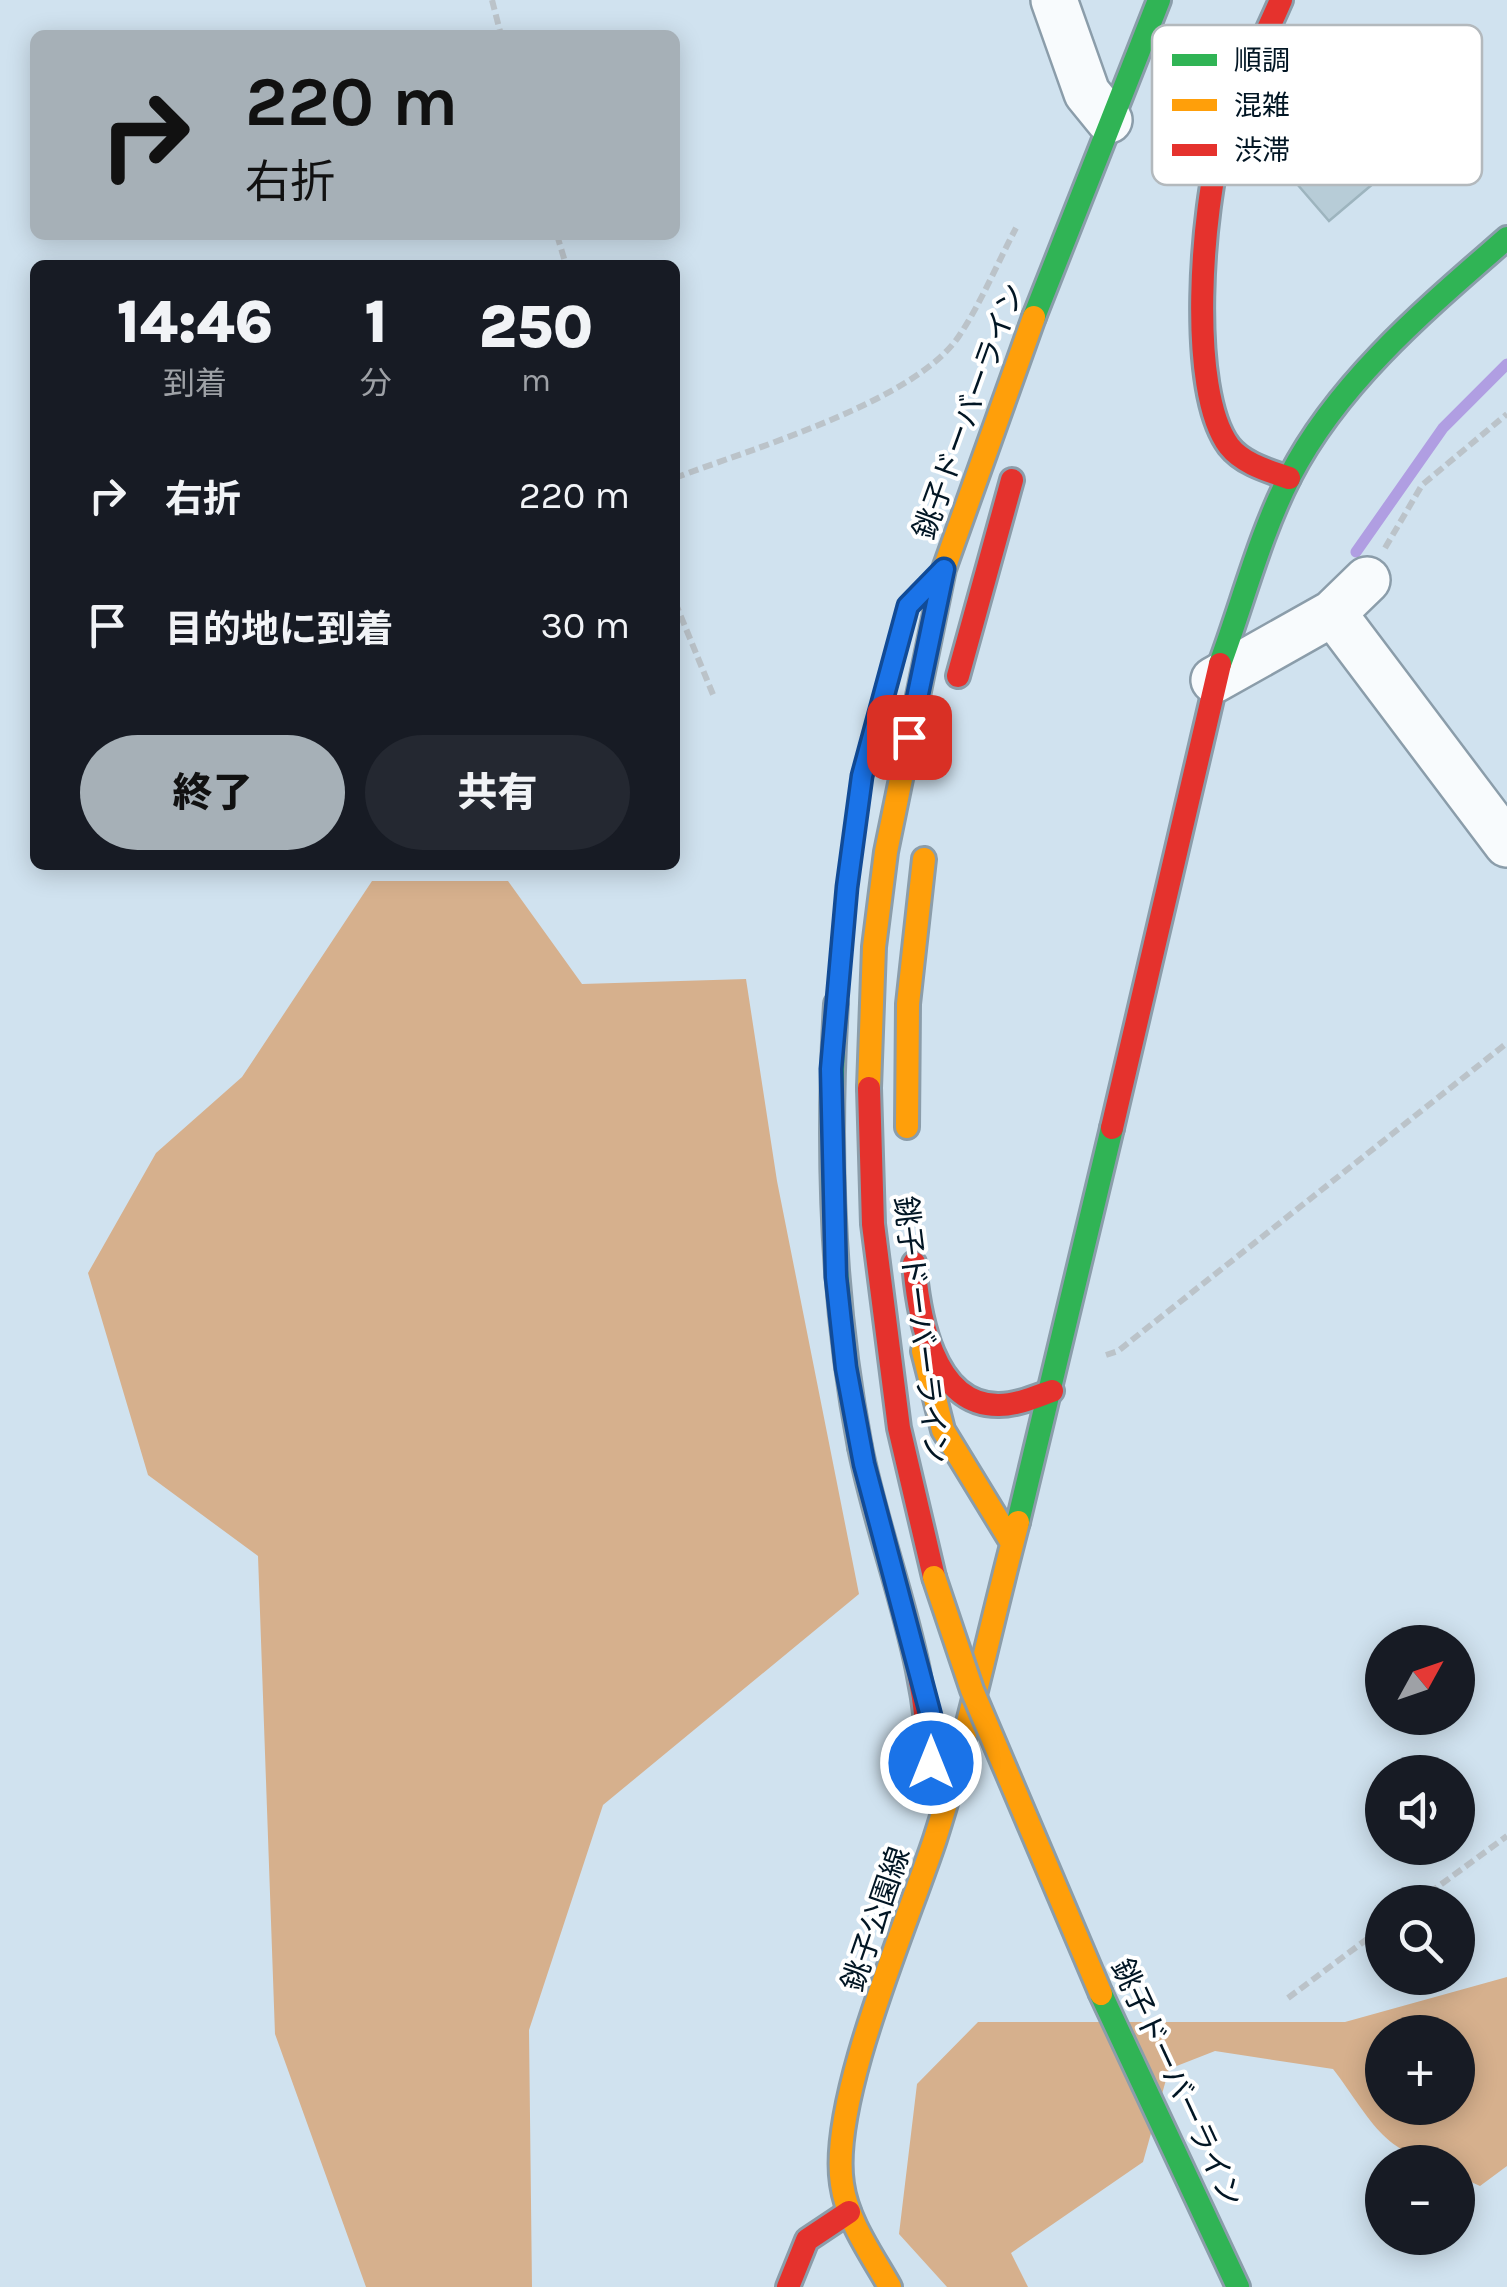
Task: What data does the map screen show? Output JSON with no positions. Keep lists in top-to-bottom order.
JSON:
{
  "streets": {
    "main road": ["銚子ドーバーライン", "銚子公園線"]
  },
  "legend": ["順調", "混雑", "渋滞"],
  "north": "top right",
  "page": {
    "turn": ["220 m", "右折"],
    "eta": [
      "14:46",
      "到着",
      "1",
      "分",
      "250",
      "m"
    ],
    "list": [
      {
        "name": "右折",
        "value": "220 m"
      },
      {
        "name": "目的地に到着",
        "value": "30 m"
      }
    ],
    "buttons": ["終了", "共有"],
    "map_buttons": ["+", "−"]
  }
}
